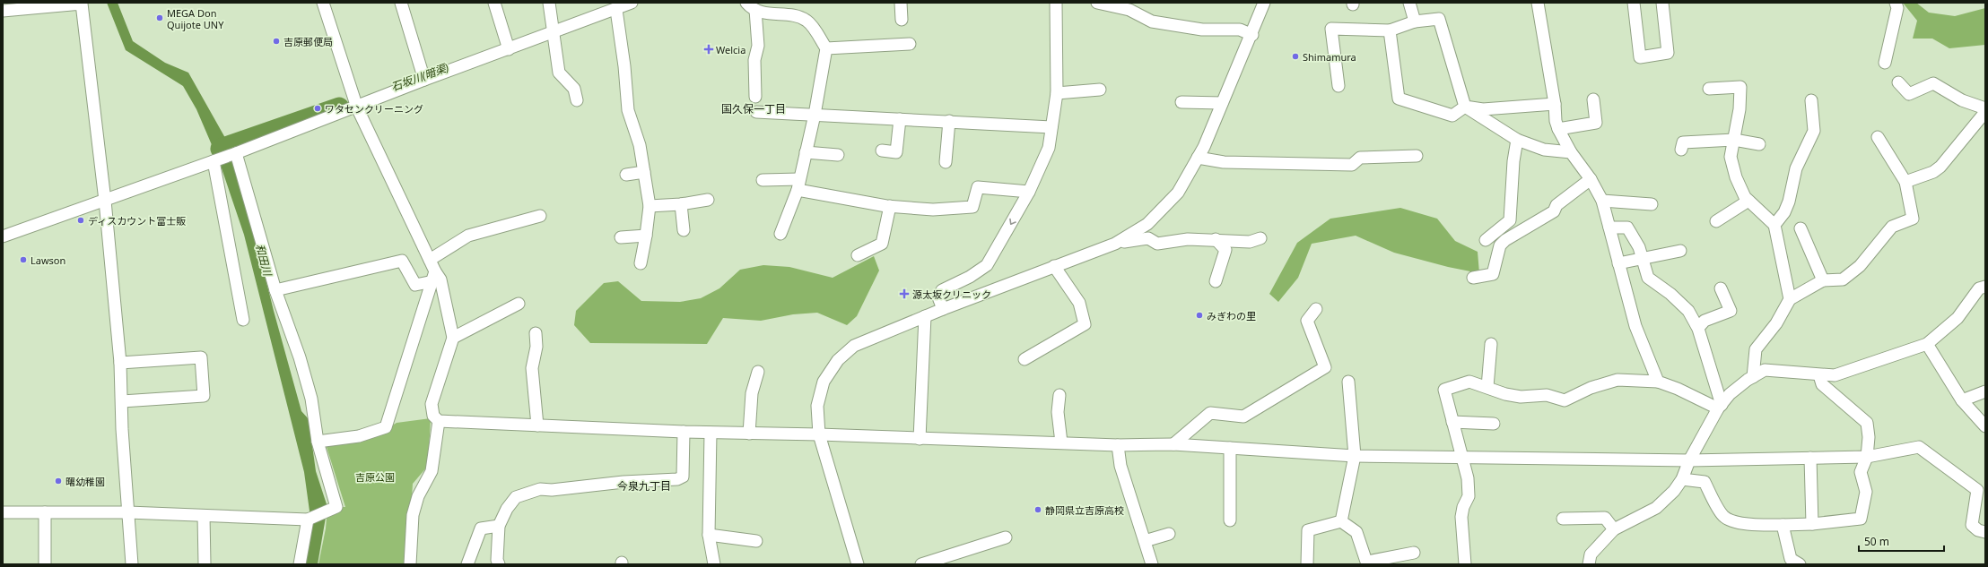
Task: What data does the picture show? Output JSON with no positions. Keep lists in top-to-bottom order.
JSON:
{
  "districts": ["国久保一丁目", "今泉九丁目"],
  "water": ["石坂川(暗渠)", "和田川"],
  "parks": ["吉原公園"],
  "places": {
    "other": [
      "MEGA Don Quijote UNY",
      "吉原郵便局",
      "Shimamura",
      "ワタセンクリーニング",
      "ディスカウント富士販",
      "Lawson",
      "みぎわの里",
      "曙幼稚園",
      "静岡県立吉原高校"
    ],
    "health": ["Welcia", "源太坂クリニック"]
  },
  "scale_bar": "50 m"
}
